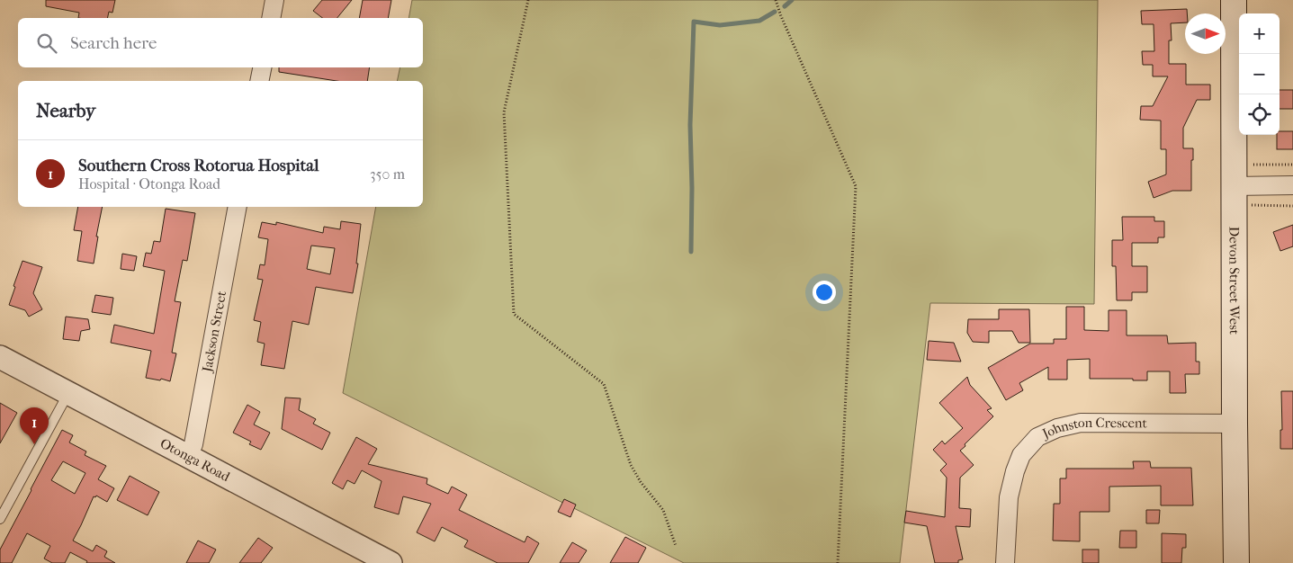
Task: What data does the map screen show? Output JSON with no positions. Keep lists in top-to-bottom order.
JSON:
{
  "streets": {
    "main road": ["Devon Street West"],
    "street": ["Jackson Street", "Johnston Crescent", "Otonga Road"]
  },
  "crossings": [
    ["Devon Street West", "Johnston Crescent"],
    ["Jackson Street", "Otonga Road"]
  ],
  "north": "right",
  "page": {
    "map_buttons": ["+", "−"],
    "search": "Search here",
    "heading": "Nearby",
    "list": [
      {
        "mark": "1",
        "name": "Southern Cross Rotorua Hospital",
        "note": "Hospital · Otonga Road",
        "value": "350 m"
      }
    ],
    "pins": "1"
  }
}
